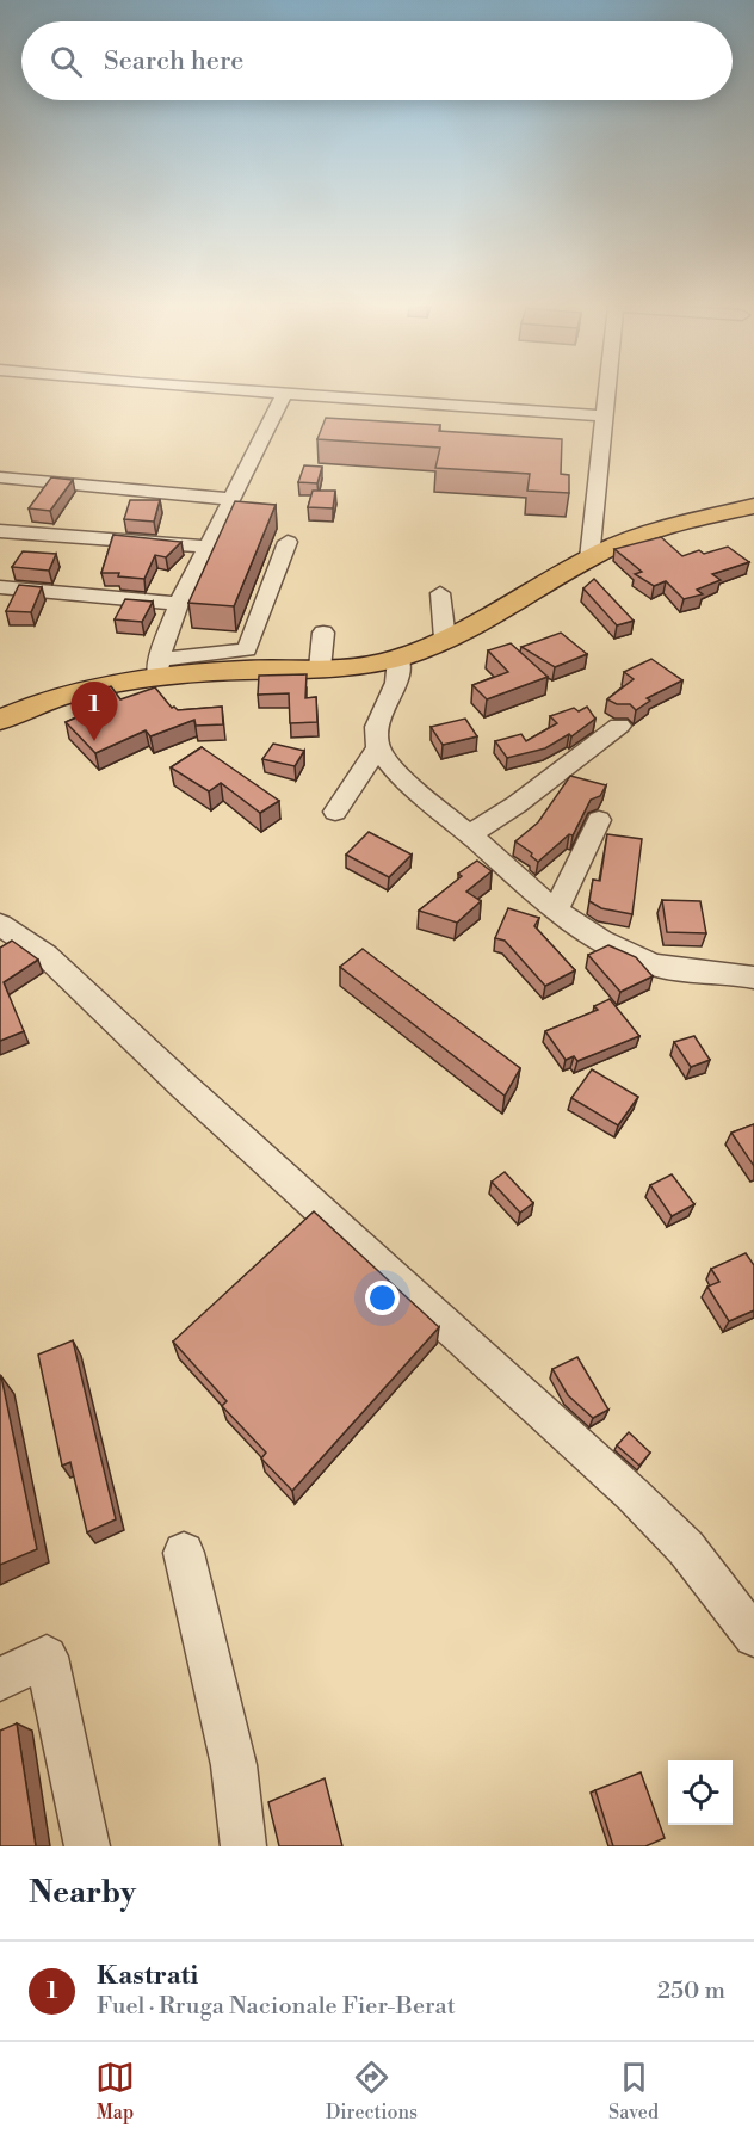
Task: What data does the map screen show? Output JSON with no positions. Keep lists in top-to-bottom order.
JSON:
{
  "page": {
    "search": "Search here",
    "pins": "1",
    "heading": "Nearby",
    "list": [
      {
        "mark": "1",
        "name": "Kastrati",
        "note": "Fuel · Rruga Nacionale Fier-Berat",
        "value": "250 m"
      }
    ],
    "nav": ["Map", "Directions", "Saved"]
  }
}
